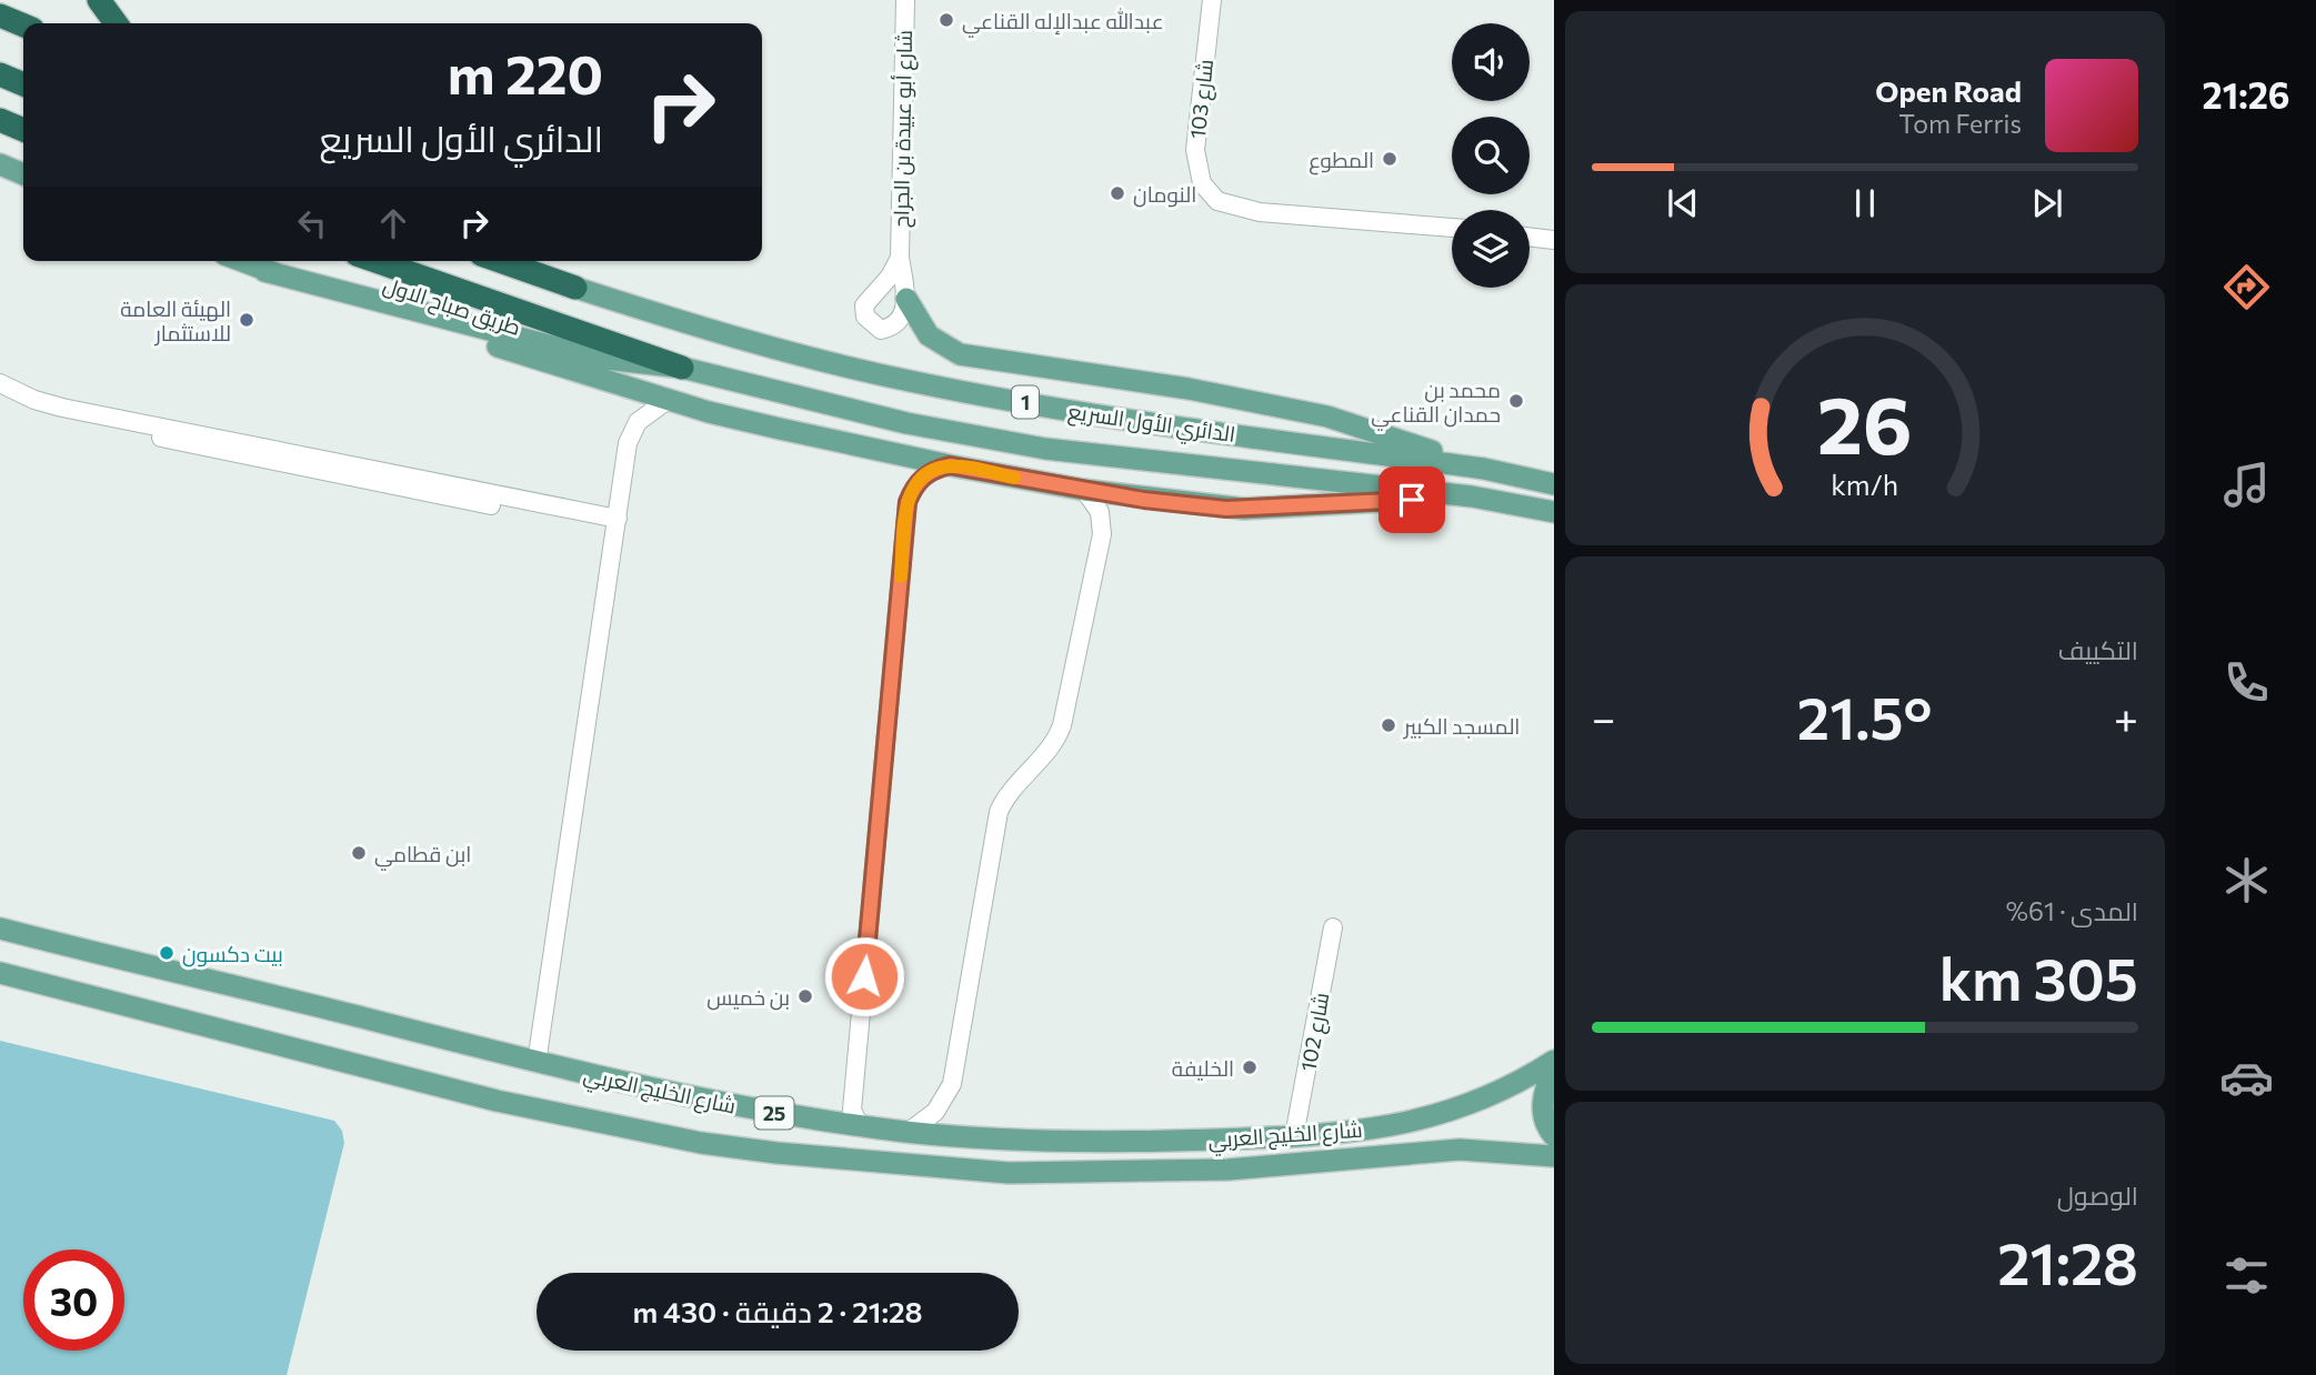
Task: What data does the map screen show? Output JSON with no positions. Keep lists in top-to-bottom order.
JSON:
{
  "streets": {
    "highway": ["طريق صباح الاول", "1"],
    "main road": ["الدائري الأول السريع", "شارع الخليج العربي", "25"],
    "street": ["شارع 103", "شارع أبو عبيدة بن الجراح", "شارع 102"]
  },
  "crossings": [
    ["طريق صباح الاول", "الدائري الأول السريع"],
    ["1", "الدائري الأول السريع"],
    ["شارع 102", "شارع الخليج العربي"]
  ],
  "places": [
    "عبدالله عبدالإله القناعي",
    "المطوع",
    "النومان",
    "الهيئة العامة للاستثمار",
    "محمد بن حمدان القناعي",
    "المسجد الكبير",
    "ابن قطامي",
    "بيت دكسون",
    "بن خميس",
    "الخليفة"
  ],
  "page": {
    "tabs": "21:26",
    "turn": ["220 m", "الدائري الأول السريع"],
    "song": ["Open Road", "Tom Ferris"],
    "tile": [
      "التكييف",
      ["المدى · 61%", "305 km"],
      ["الوصول", "21:28"]
    ],
    "heat": ["−", "21.5°", "+"],
    "limit": "30",
    "trip": "21:28 · 2 دقيقة · 430 m",
    "gauge": ["26", "km/h"]
  }
}
